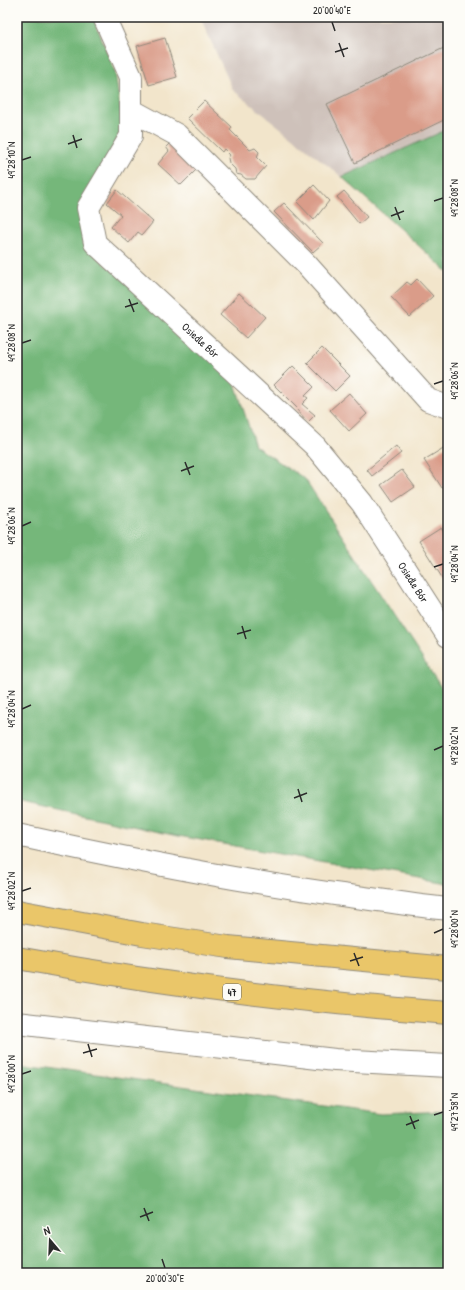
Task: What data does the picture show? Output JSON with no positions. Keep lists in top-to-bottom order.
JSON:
{
  "streets": {
    "main road": ["47"],
    "street": ["Osiedle Bór"]
  },
  "north": "top",
  "coordinates": [
    "20°00'40\"E",
    "49°28'10\"N",
    "49°28'08\"N",
    "49°28'06\"N",
    "49°28'04\"N",
    "49°28'02\"N",
    "49°28'00\"N",
    "49°27'58\"N",
    "20°00'30\"E"
  ]
}
